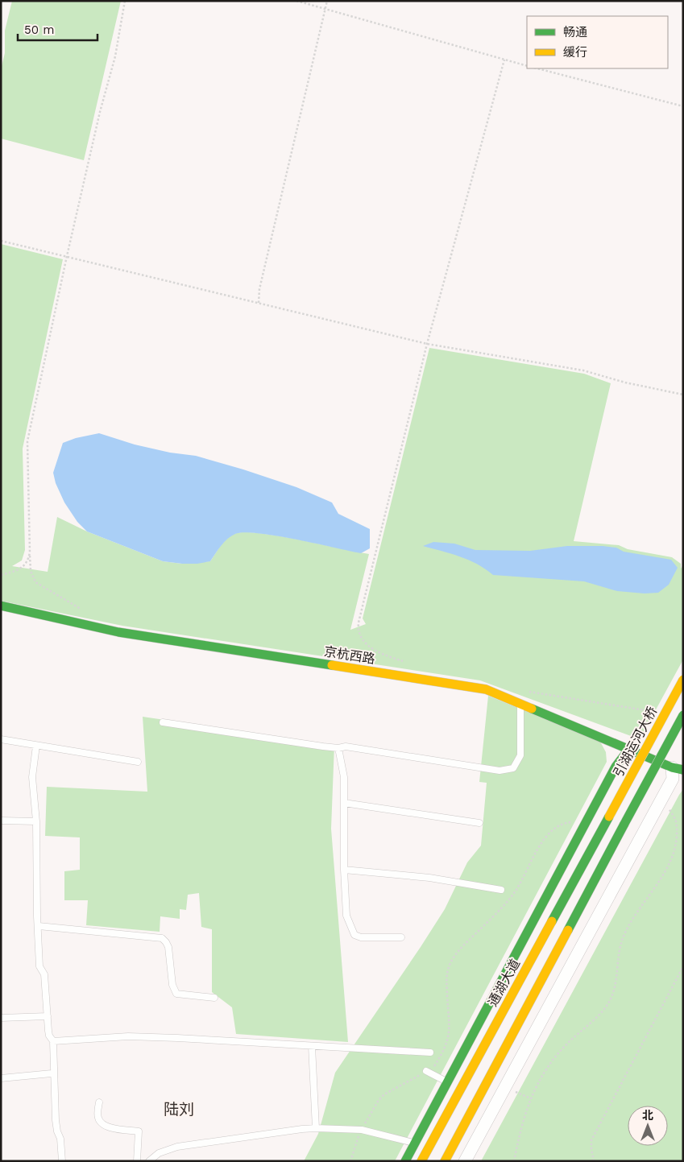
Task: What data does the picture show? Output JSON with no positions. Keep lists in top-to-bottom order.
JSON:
{
  "streets": {
    "main road": ["京杭西路", "引湖运河大桥", "通湖大道"]
  },
  "crossings": [
    ["引湖运河大桥", "通湖大道"]
  ],
  "districts": ["陆刘"],
  "legend": ["畅通", "缓行"],
  "scale_bar": "50 m",
  "north": "top"
}
